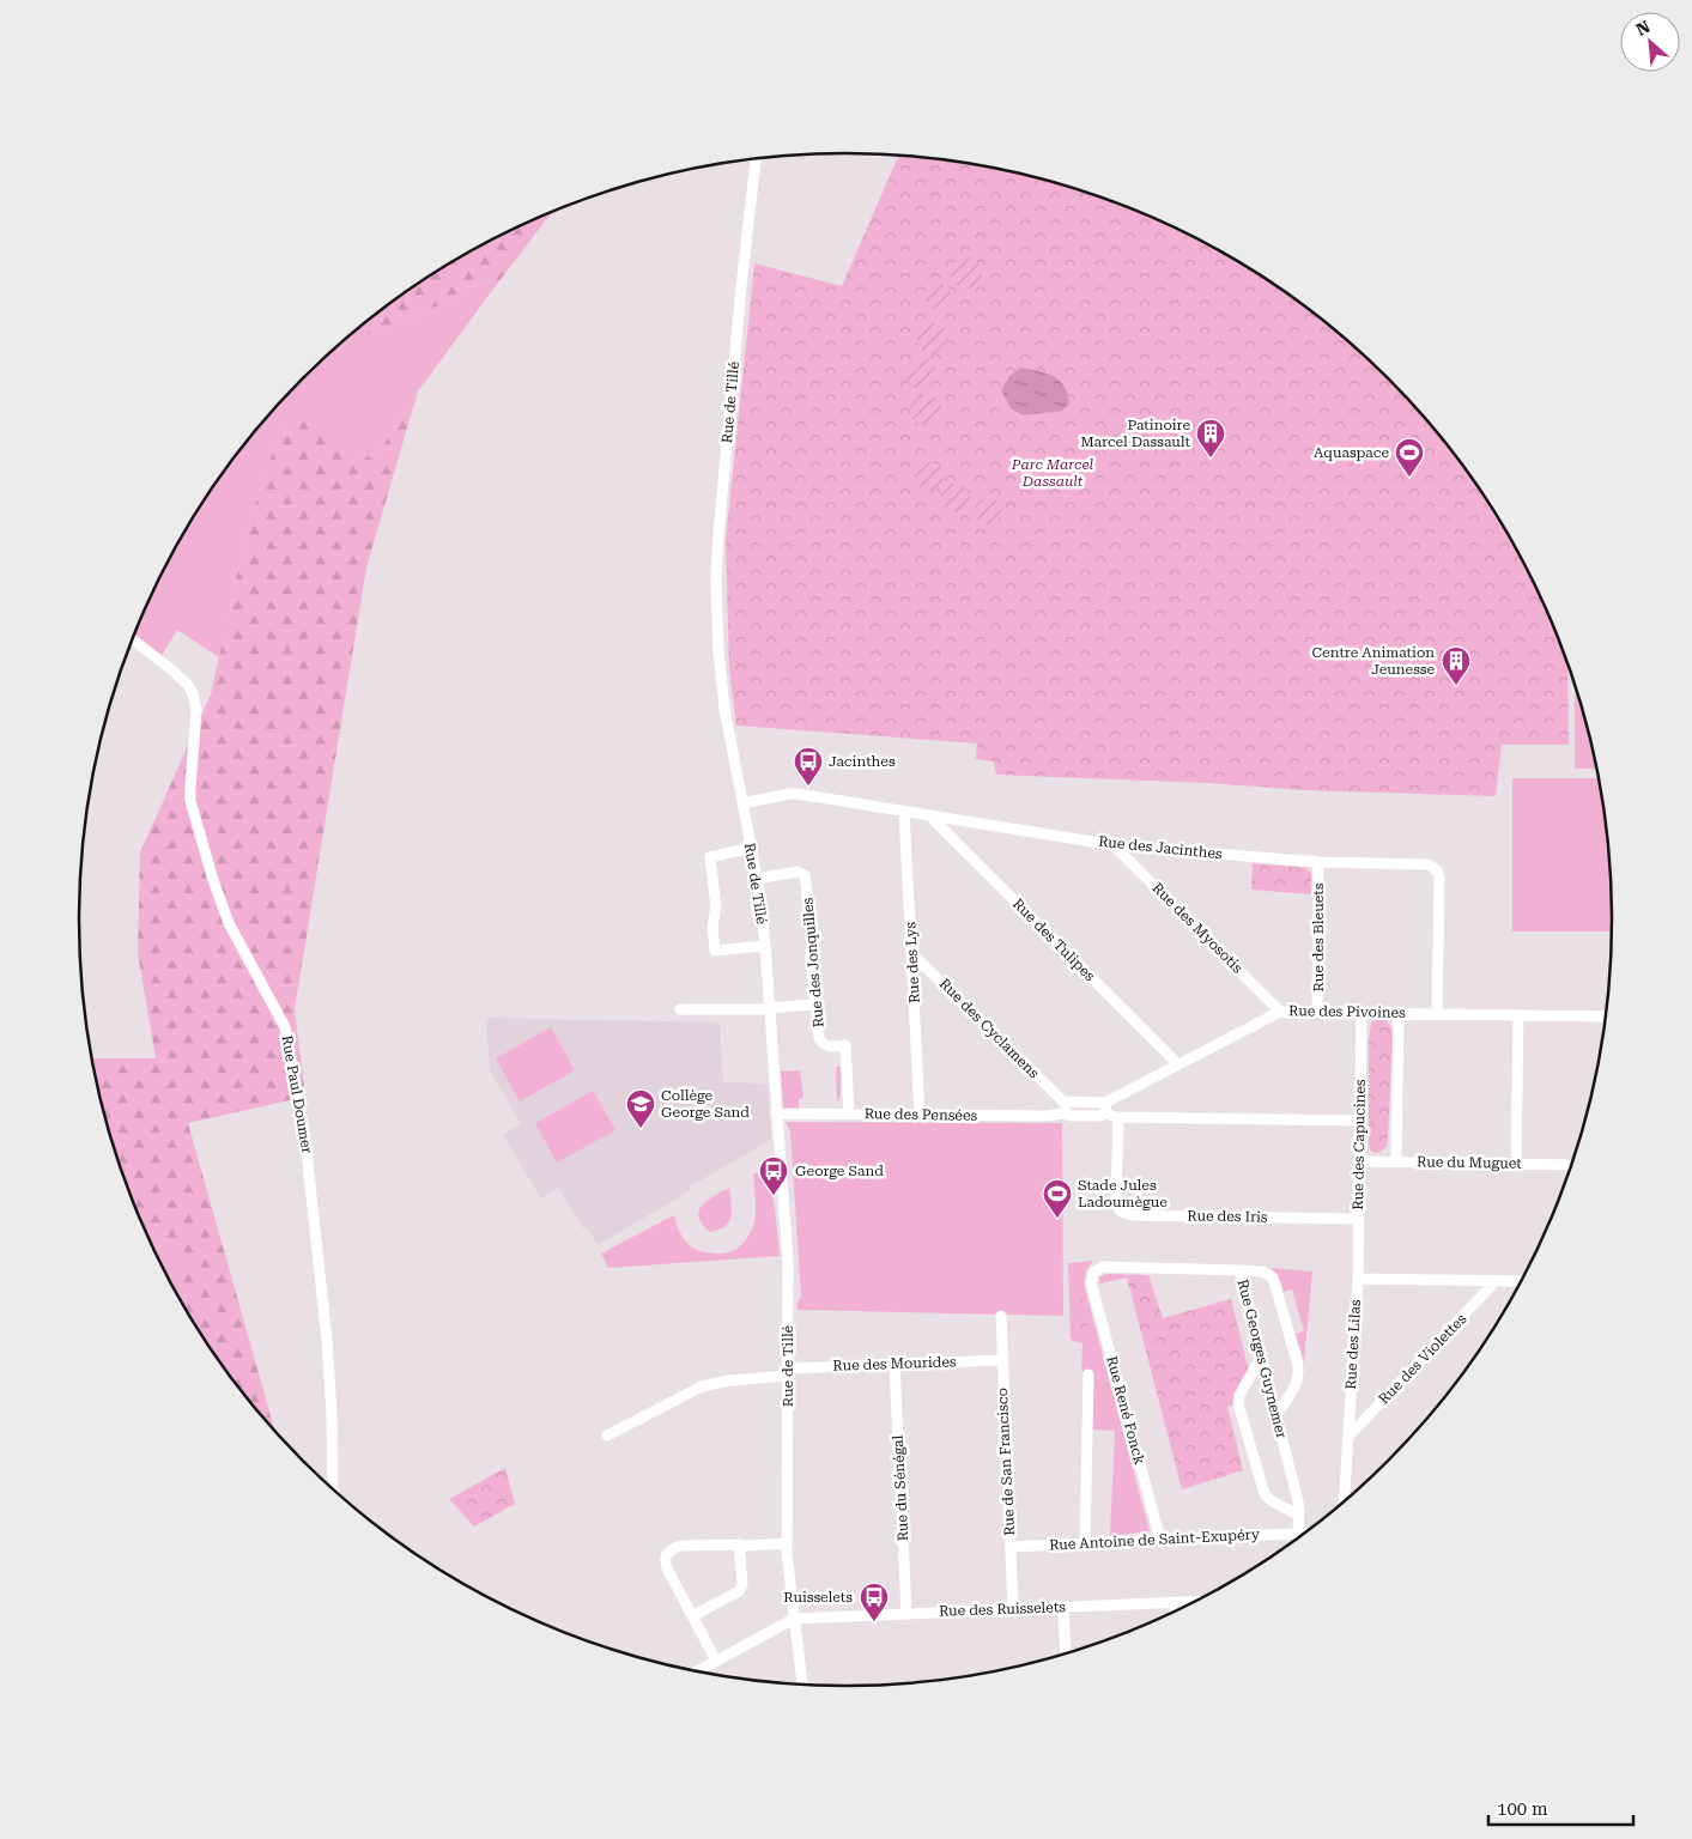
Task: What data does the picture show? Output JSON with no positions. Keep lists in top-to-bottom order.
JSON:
{
  "streets": {
    "street": [
      "Rue de Tillé",
      "Rue des Jacinthes",
      "Rue des Myosotis",
      "Rue des Bleuets",
      "Rue des Tulipes",
      "Rue des Jonquilles",
      "Rue des Lys",
      "Rue des Pivoines",
      "Rue des Cyclamens",
      "Rue Paul Doumer",
      "Rue des Pensées",
      "Rue des Capucines",
      "Rue du Muguet",
      "Rue des Iris",
      "Rue des Lilas",
      "Rue Georges Guynemer",
      "Rue des Violettes",
      "Rue des Mourides",
      "Rue René Fonck",
      "Rue de San Francisco",
      "Rue du Sénégal",
      "Rue Antoine de Saint-Exupéry",
      "Rue des Ruisselets"
    ]
  },
  "crossings": [
    ["Rue de Tillé", "Rue des Jacinthes"],
    ["Rue de Tillé", "Rue des Jonquilles"],
    ["Rue de Tillé", "Rue des Pensées"],
    ["Rue de Tillé", "Rue des Mourides"],
    ["Rue de Tillé", "Rue des Ruisselets"],
    ["Rue des Jacinthes", "Rue des Myosotis"],
    ["Rue des Jacinthes", "Rue des Bleuets"],
    ["Rue des Jacinthes", "Rue des Tulipes"],
    ["Rue des Jacinthes", "Rue des Lys"],
    ["Rue des Jacinthes", "Rue des Pivoines"],
    ["Rue des Myosotis", "Rue des Pivoines"],
    ["Rue des Bleuets", "Rue des Pivoines"],
    ["Rue des Tulipes", "Rue des Pivoines"],
    ["Rue des Jonquilles", "Rue des Pensées"],
    ["Rue des Lys", "Rue des Cyclamens"],
    ["Rue des Lys", "Rue des Pensées"],
    ["Rue des Pivoines", "Rue des Pensées"],
    ["Rue des Pivoines", "Rue des Capucines"],
    ["Rue des Cyclamens", "Rue des Pensées"],
    ["Rue des Pensées", "Rue des Capucines"],
    ["Rue des Pensées", "Rue des Iris"],
    ["Rue des Capucines", "Rue du Muguet"],
    ["Rue des Capucines", "Rue des Iris"],
    ["Rue des Capucines", "Rue des Lilas"],
    ["Rue des Lilas", "Rue des Violettes"],
    ["Rue Georges Guynemer", "Rue René Fonck"],
    ["Rue Georges Guynemer", "Rue Antoine de Saint-Exupéry"],
    ["Rue des Mourides", "Rue de San Francisco"],
    ["Rue des Mourides", "Rue du Sénégal"],
    ["Rue René Fonck", "Rue Antoine de Saint-Exupéry"],
    ["Rue de San Francisco", "Rue Antoine de Saint-Exupéry"],
    ["Rue de San Francisco", "Rue des Ruisselets"],
    ["Rue du Sénégal", "Rue des Ruisselets"]
  ],
  "parks": ["Parc Marcel Dassault"],
  "places": {
    "building": ["Patinoire Marcel Dassault", "Centre Animation Jeunesse"],
    "sports": ["Aquaspace", "Stade Jules Ladoumègue"],
    "bus stop": ["Jacinthes", "George Sand", "Ruisselets"],
    "school or university": ["Collège George Sand"]
  },
  "scale_bar": "100 m",
  "north": "top left"
}
